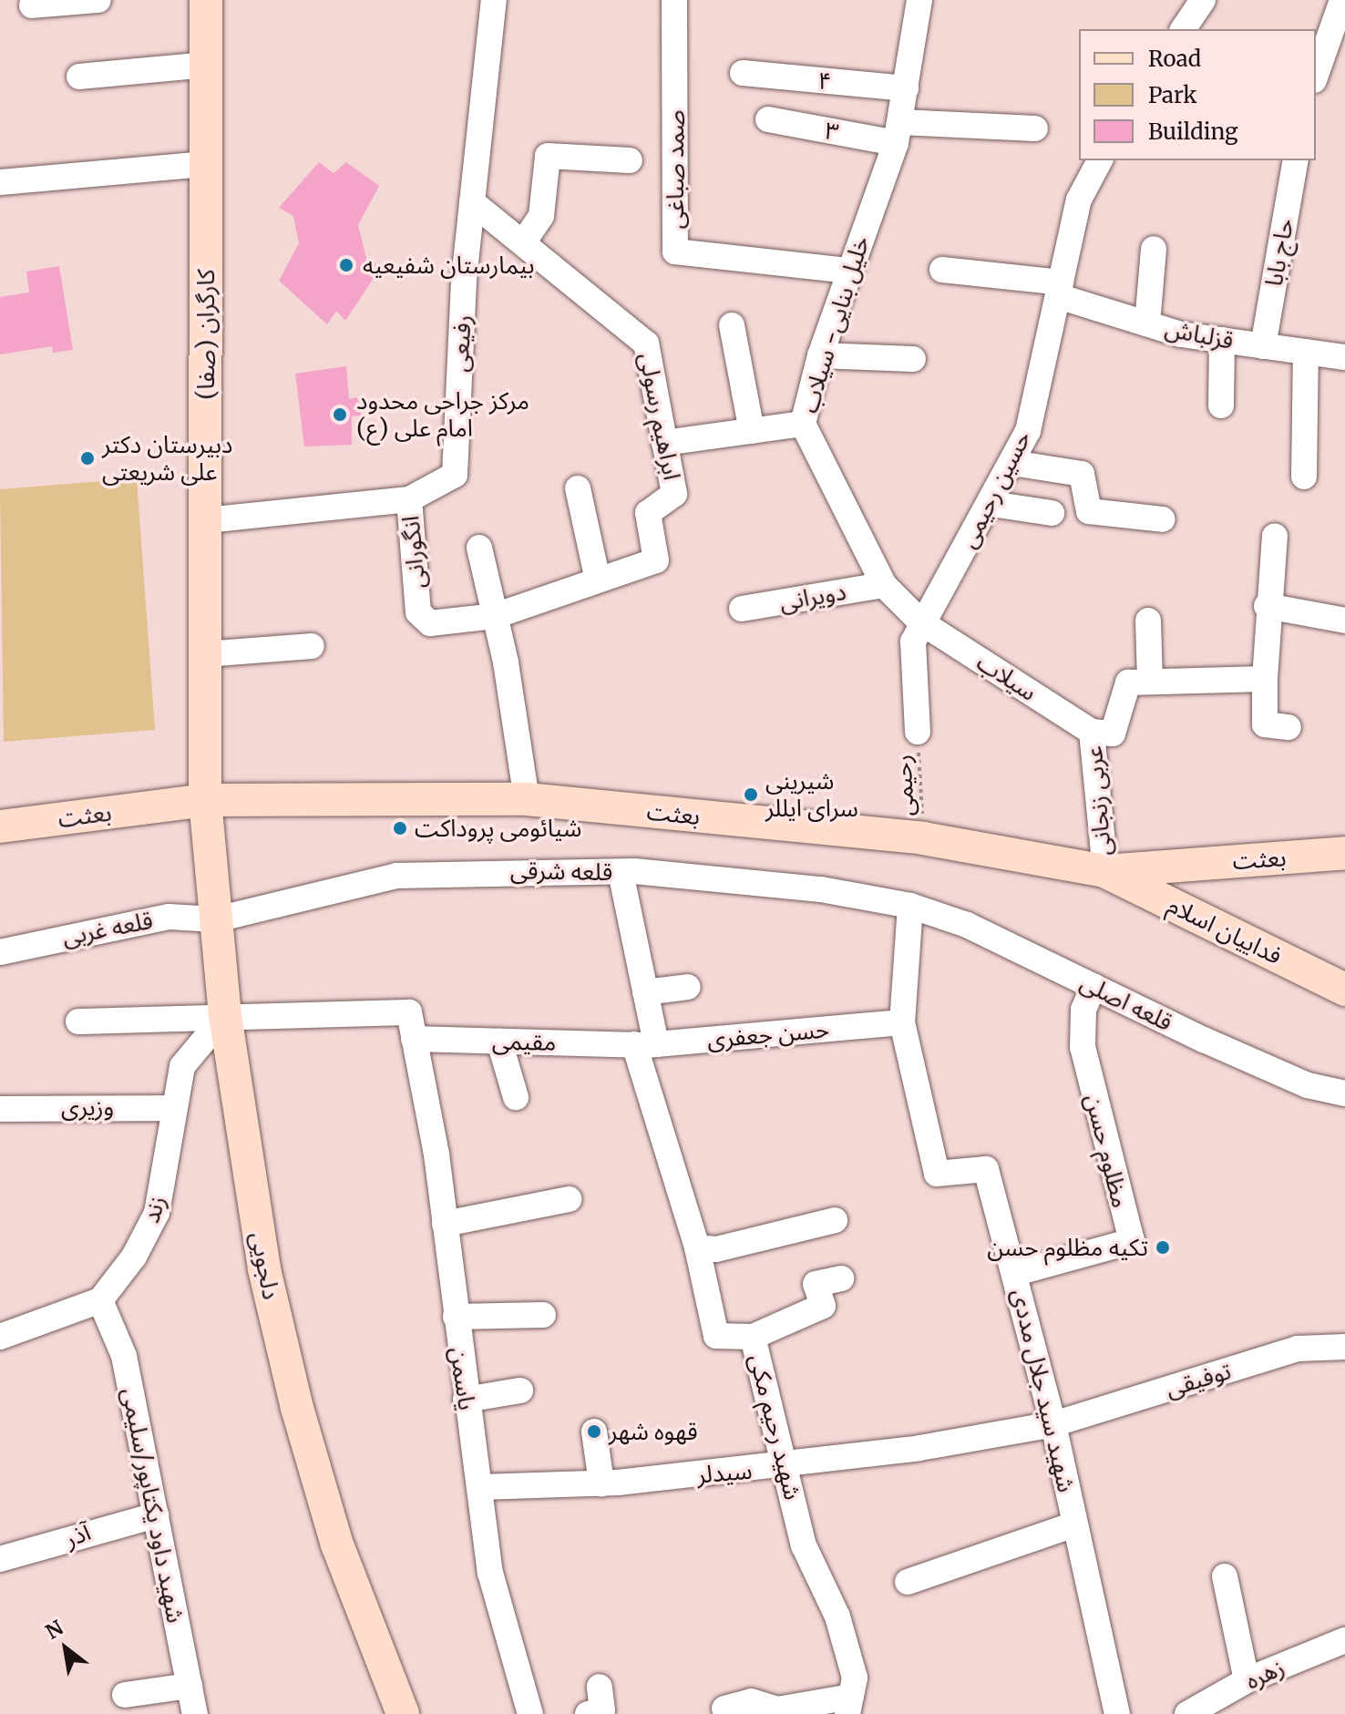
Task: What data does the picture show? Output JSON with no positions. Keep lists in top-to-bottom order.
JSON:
{
  "streets": {
    "main road": [
      "کارگران (صفا)",
      "بعثت",
      "فداییان اسلام",
      "دلجویی"
    ],
    "street": [
      "۴",
      "۳",
      "صمد صباغی",
      "حاج بابا",
      "خلیل بنایی- سیلاب",
      "قزلباش",
      "رفیعی",
      "ابراهیم رسولی",
      "حسین رحیمی",
      "انگورانی",
      "دویرانی",
      "سیلاب",
      "عربی زنجانی",
      "قلعه شرقی",
      "قلعه غربی",
      "قلعه اصلی",
      "حسن جعفری",
      "مقیمی",
      "وزیری",
      "مظلوم حسن",
      "زند",
      "یاسمن",
      "توفیقی",
      "شهید سید جلال مددی",
      "شهید رحیم مکی",
      "سیدلر",
      "شهید داود یکتاپور/سلیمی",
      "آذر",
      "زهره"
    ],
    "path": ["رحیمی"]
  },
  "crossings": [
    ["۴", "خلیل بنایی- سیلاب"],
    ["۳", "خلیل بنایی- سیلاب"],
    ["صمد صباغی", "خلیل بنایی- سیلاب"],
    ["حاج بابا", "قزلباش"],
    ["خلیل بنایی- سیلاب", "حسین رحیمی"],
    ["خلیل بنایی- سیلاب", "دویرانی"],
    ["خلیل بنایی- سیلاب", "سیلاب"],
    ["کارگران (صفا)", "رفیعی"],
    ["کارگران (صفا)", "بعثت"],
    ["کارگران (صفا)", "دلجویی"],
    ["قزلباش", "حسین رحیمی"],
    ["رفیعی", "ابراهیم رسولی"],
    ["رفیعی", "انگورانی"],
    ["ابراهیم رسولی", "انگورانی"],
    ["حسین رحیمی", "سیلاب"],
    ["حسین رحیمی", "رحیمی"],
    ["سیلاب", "عربی زنجانی"],
    ["رحیمی", "بعثت"],
    ["عربی زنجانی", "بعثت"],
    ["عربی زنجانی", "فداییان اسلام"],
    ["بعثت", "فداییان اسلام"],
    ["بعثت", "دلجویی"],
    ["قلعه شرقی", "قلعه غربی"],
    ["قلعه شرقی", "قلعه اصلی"],
    ["قلعه شرقی", "دلجویی"],
    ["قلعه شرقی", "شهید سید جلال مددی"],
    ["قلعه شرقی", "شهید رحیم مکی"],
    ["قلعه غربی", "دلجویی"],
    ["قلعه اصلی", "مظلوم حسن"],
    ["قلعه اصلی", "شهید سید جلال مددی"],
    ["حسن جعفری", "مقیمی"],
    ["حسن جعفری", "شهید سید جلال مددی"],
    ["حسن جعفری", "شهید رحیم مکی"],
    ["مقیمی", "یاسمن"],
    ["مقیمی", "شهید رحیم مکی"],
    ["وزیری", "زند"],
    ["مظلوم حسن", "شهید سید جلال مددی"],
    ["زند", "دلجویی"],
    ["زند", "یاسمن"],
    ["زند", "شهید داود یکتاپور/سلیمی"],
    ["دلجویی", "یاسمن"],
    ["یاسمن", "سیدلر"],
    ["توفیقی", "شهید سید جلال مددی"],
    ["توفیقی", "سیدلر"],
    ["شهید سید جلال مددی", "سیدلر"],
    ["شهید رحیم مکی", "سیدلر"],
    ["شهید داود یکتاپور/سلیمی", "آذر"]
  ],
  "places": [
    "بیمارستان شفیعیه",
    "مرکز جراحی محدود امام علی (ع)",
    "دبیرستان دکتر علی شریعتی",
    "شیرینی سرای ایللر",
    "شیائومی پروداکت",
    "تکیه مظلوم حسن",
    "قهوه شهر"
  ],
  "legend": ["Road", "Park", "Building"],
  "north": "top left"
}
